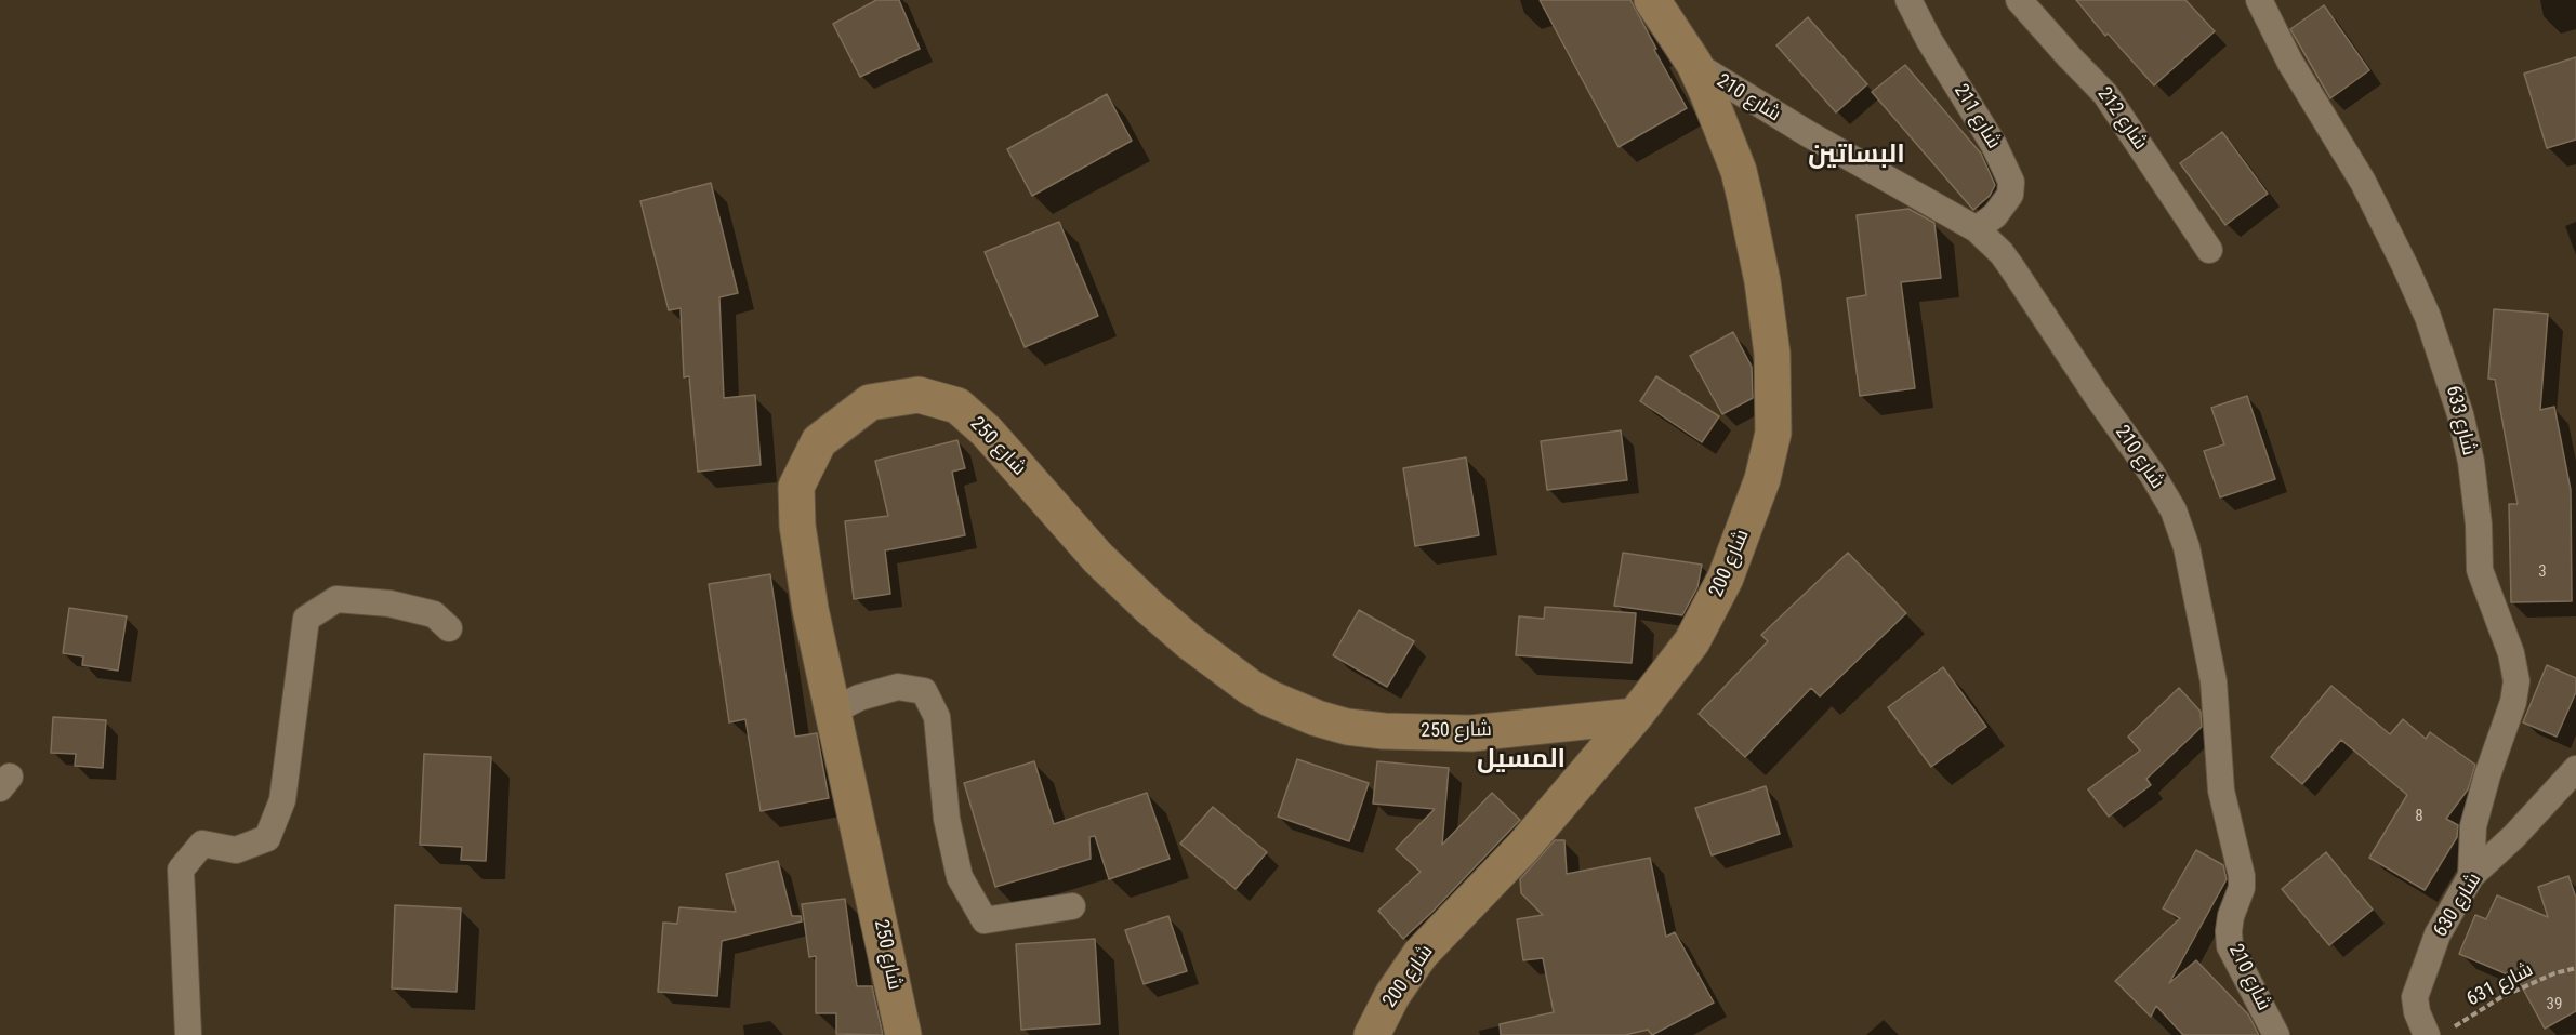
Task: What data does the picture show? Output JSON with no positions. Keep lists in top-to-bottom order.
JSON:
{
  "streets": {
    "main road": ["شارع 250", "شارع 200"],
    "street": [
      "شارع 210",
      "شارع 211",
      "شارع 212",
      "شارع 633",
      "شارع 630"
    ],
    "path": ["شارع 631"]
  },
  "crossings": [
    ["شارع 210", "شارع 211"],
    ["شارع 210", "شارع 200"],
    ["شارع 633", "شارع 630"],
    ["شارع 250", "شارع 200"],
    ["شارع 630", "شارع 631"]
  ],
  "districts": ["البساتين", "المسيل"],
  "house_numbers": ["3", "8", "39"]
}
